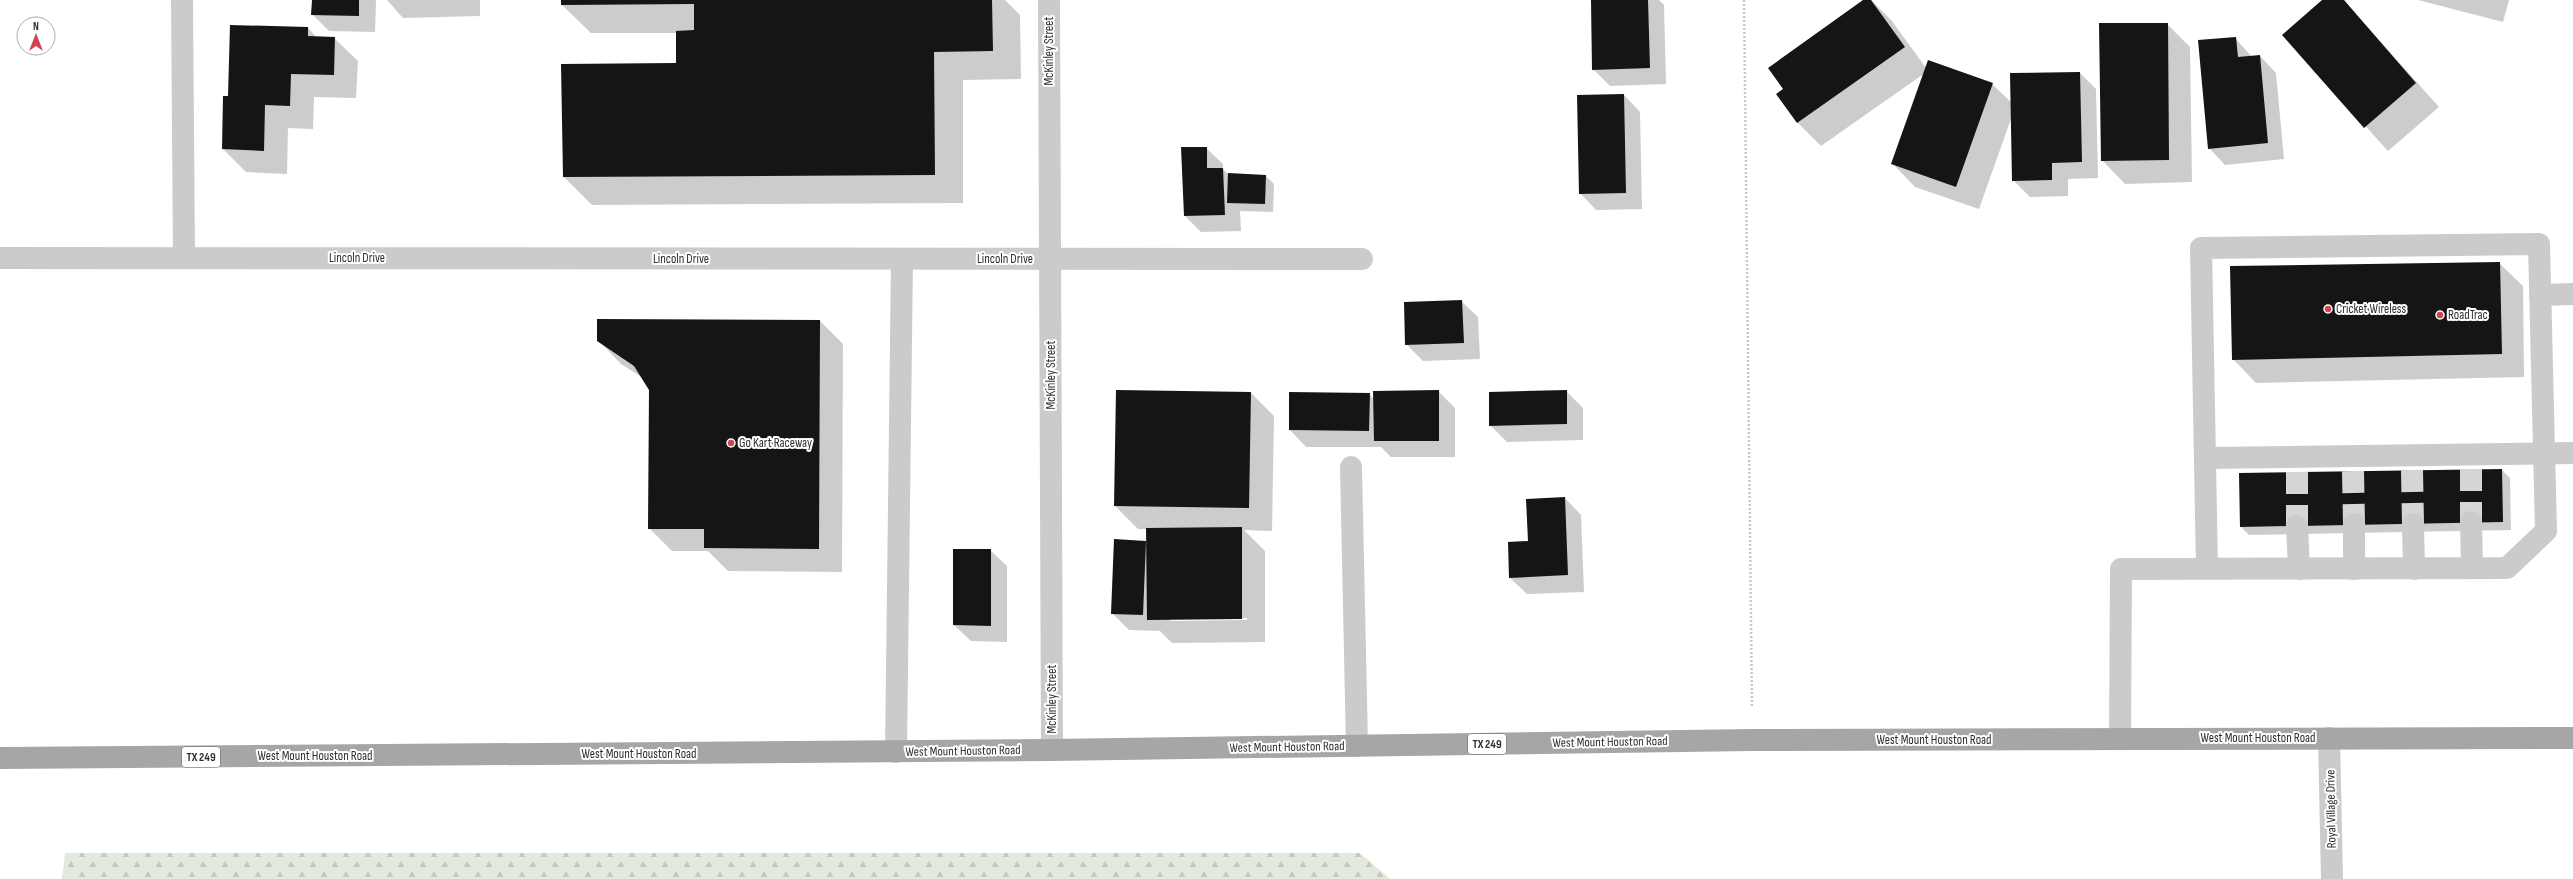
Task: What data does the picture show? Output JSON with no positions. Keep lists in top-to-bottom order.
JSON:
{
  "streets": {
    "main road": ["West Mount Houston Road", "TX 249"],
    "street": ["McKinley Street", "Lincoln Drive", "Royal Village Drive"]
  },
  "crossings": [
    ["McKinley Street", "Lincoln Drive"],
    ["McKinley Street", "West Mount Houston Road"],
    ["West Mount Houston Road", "Royal Village Drive"]
  ],
  "places": ["Cricket Wireless", "RoadTrac", "Go Kart Raceway"],
  "north": "top"
}
